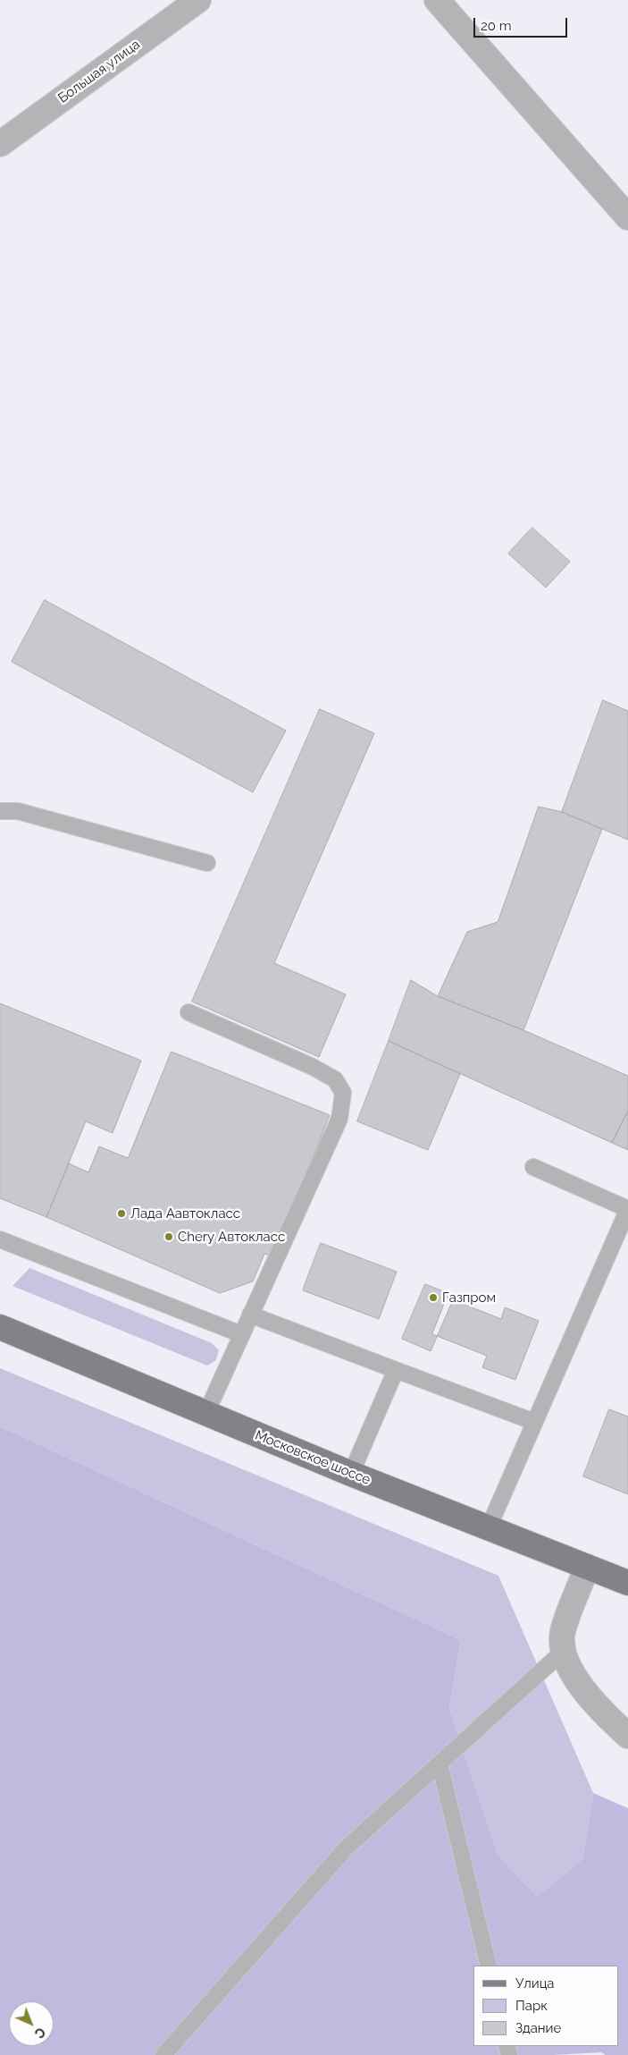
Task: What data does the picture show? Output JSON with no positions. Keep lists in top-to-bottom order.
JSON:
{
  "streets": {
    "main road": ["Московское шоссе"],
    "street": ["Большая улица"]
  },
  "places": ["Лада Аавтокласс", "Chery Автокласс", "Газпром"],
  "legend": ["Улица", "Парк", "Здание"],
  "scale_bar": "20 m",
  "north": "bottom right"
}
